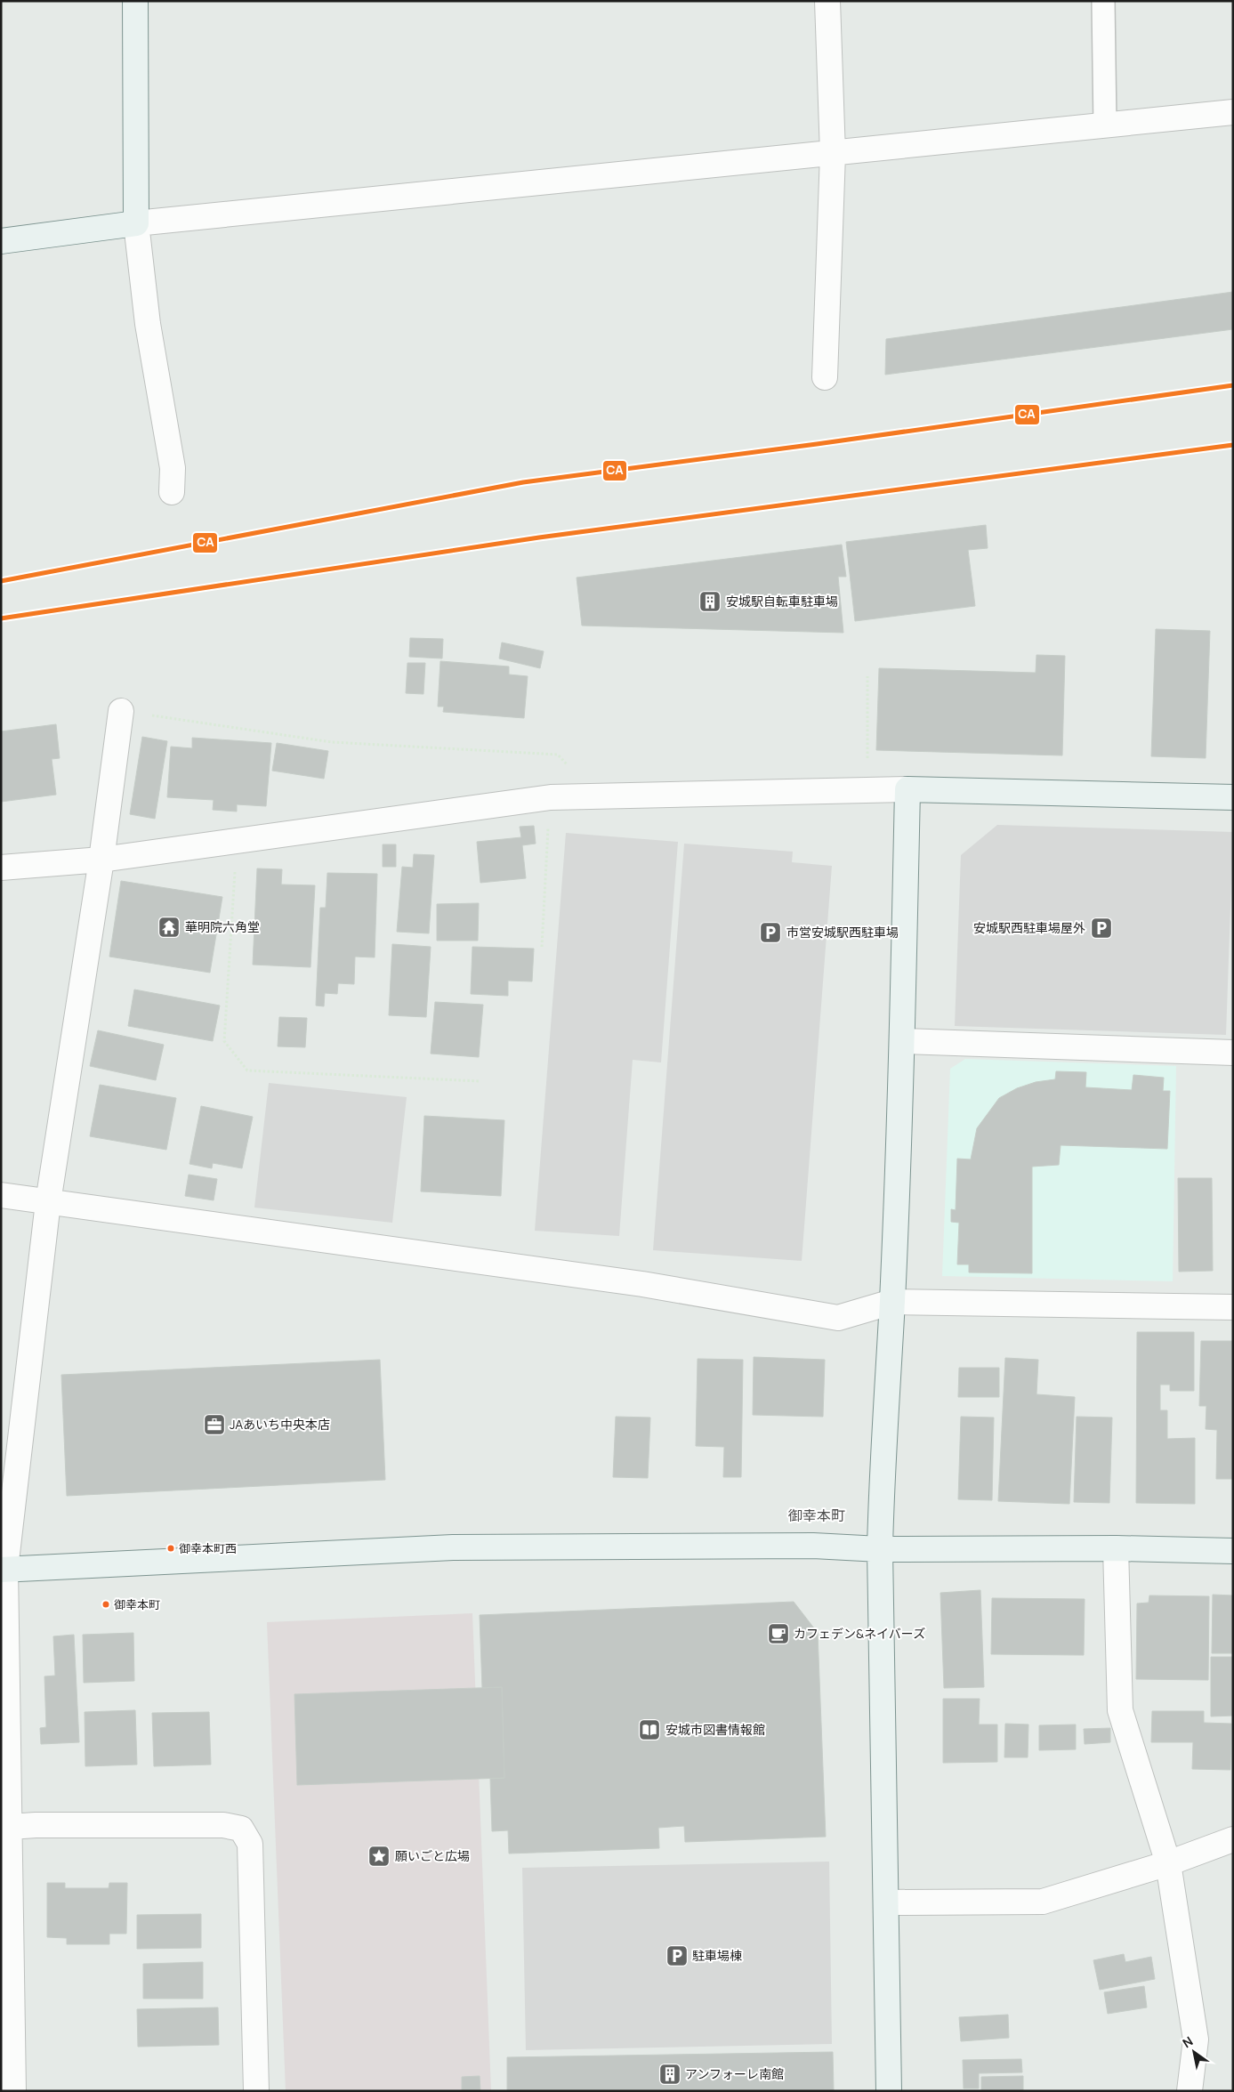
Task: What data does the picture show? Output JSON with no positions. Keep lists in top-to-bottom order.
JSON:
{
  "districts": ["御幸本町"],
  "places": {
    "building": ["安城駅自転車駐車場", "アンフォーレ南館"],
    "temple": ["華明院六角堂"],
    "parking": ["安城駅西駐車場屋外", "市営安城駅西駐車場", "駐車場棟"],
    "office": ["JAあいち中央本店"],
    "other": ["御幸本町西", "御幸本町"],
    "cafe": ["カフェデン&ネイバーズ"],
    "library": ["安城市図書情報館"],
    "place": ["願いごと広場"]
  },
  "lines": ["transit line CA"],
  "north": "top left"
}
